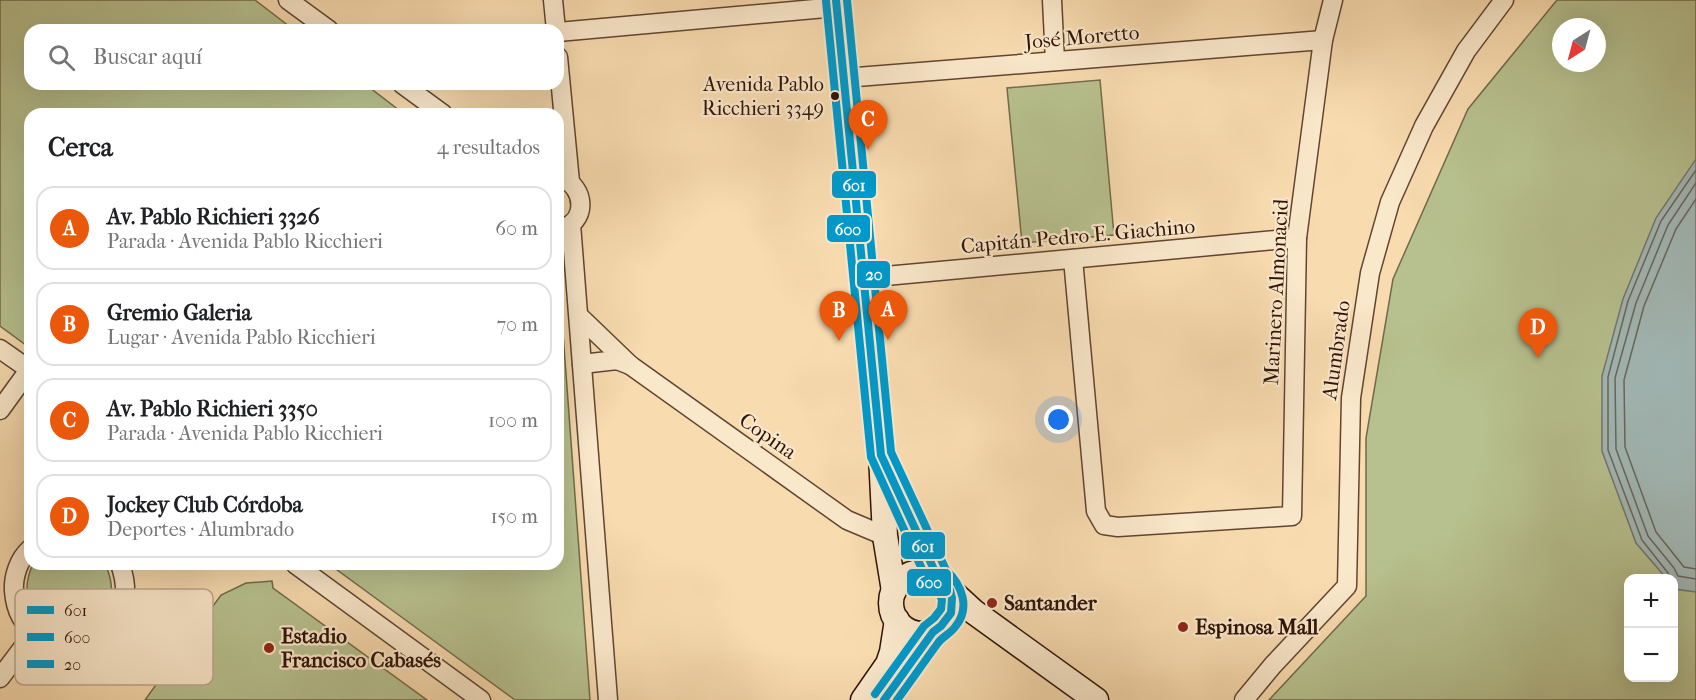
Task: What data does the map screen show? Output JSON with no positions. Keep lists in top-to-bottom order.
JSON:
{
  "streets": {
    "street": [
      "José Moretto",
      "Capitán Pedro E. Giachino",
      "Marinero Almonacid",
      "Alumbrado",
      "Copina"
    ]
  },
  "crossings": [
    ["José Moretto", "Marinero Almonacid"],
    ["Capitán Pedro E. Giachino", "Marinero Almonacid"]
  ],
  "places": [
    "Avenida Pablo Ricchieri 3349",
    "Santander",
    "Espinosa Mall",
    "Estadio Francisco Cabasés"
  ],
  "lines": ["transit line 601", "transit line 20", "transit line 600"],
  "legend": ["601", "600", "20"],
  "north": "bottom left",
  "page": {
    "search": "Buscar aquí",
    "pins": [
      "C",
      "A",
      "B",
      "D"
    ],
    "heading": ["Cerca", "4 resultados"],
    "list": [
      {
        "mark": "A",
        "name": "Av. Pablo Richieri 3326",
        "note": "Parada · Avenida Pablo Ricchieri",
        "value": "60 m"
      },
      {
        "mark": "B",
        "name": "Gremio Galeria",
        "note": "Lugar · Avenida Pablo Ricchieri",
        "value": "70 m"
      },
      {
        "mark": "C",
        "name": "Av. Pablo Richieri 3350",
        "note": "Parada · Avenida Pablo Ricchieri",
        "value": "100 m"
      },
      {
        "mark": "D",
        "name": "Jockey Club Córdoba",
        "note": "Deportes · Alumbrado",
        "value": "150 m"
      }
    ],
    "map_buttons": ["+", "−"]
  }
}
